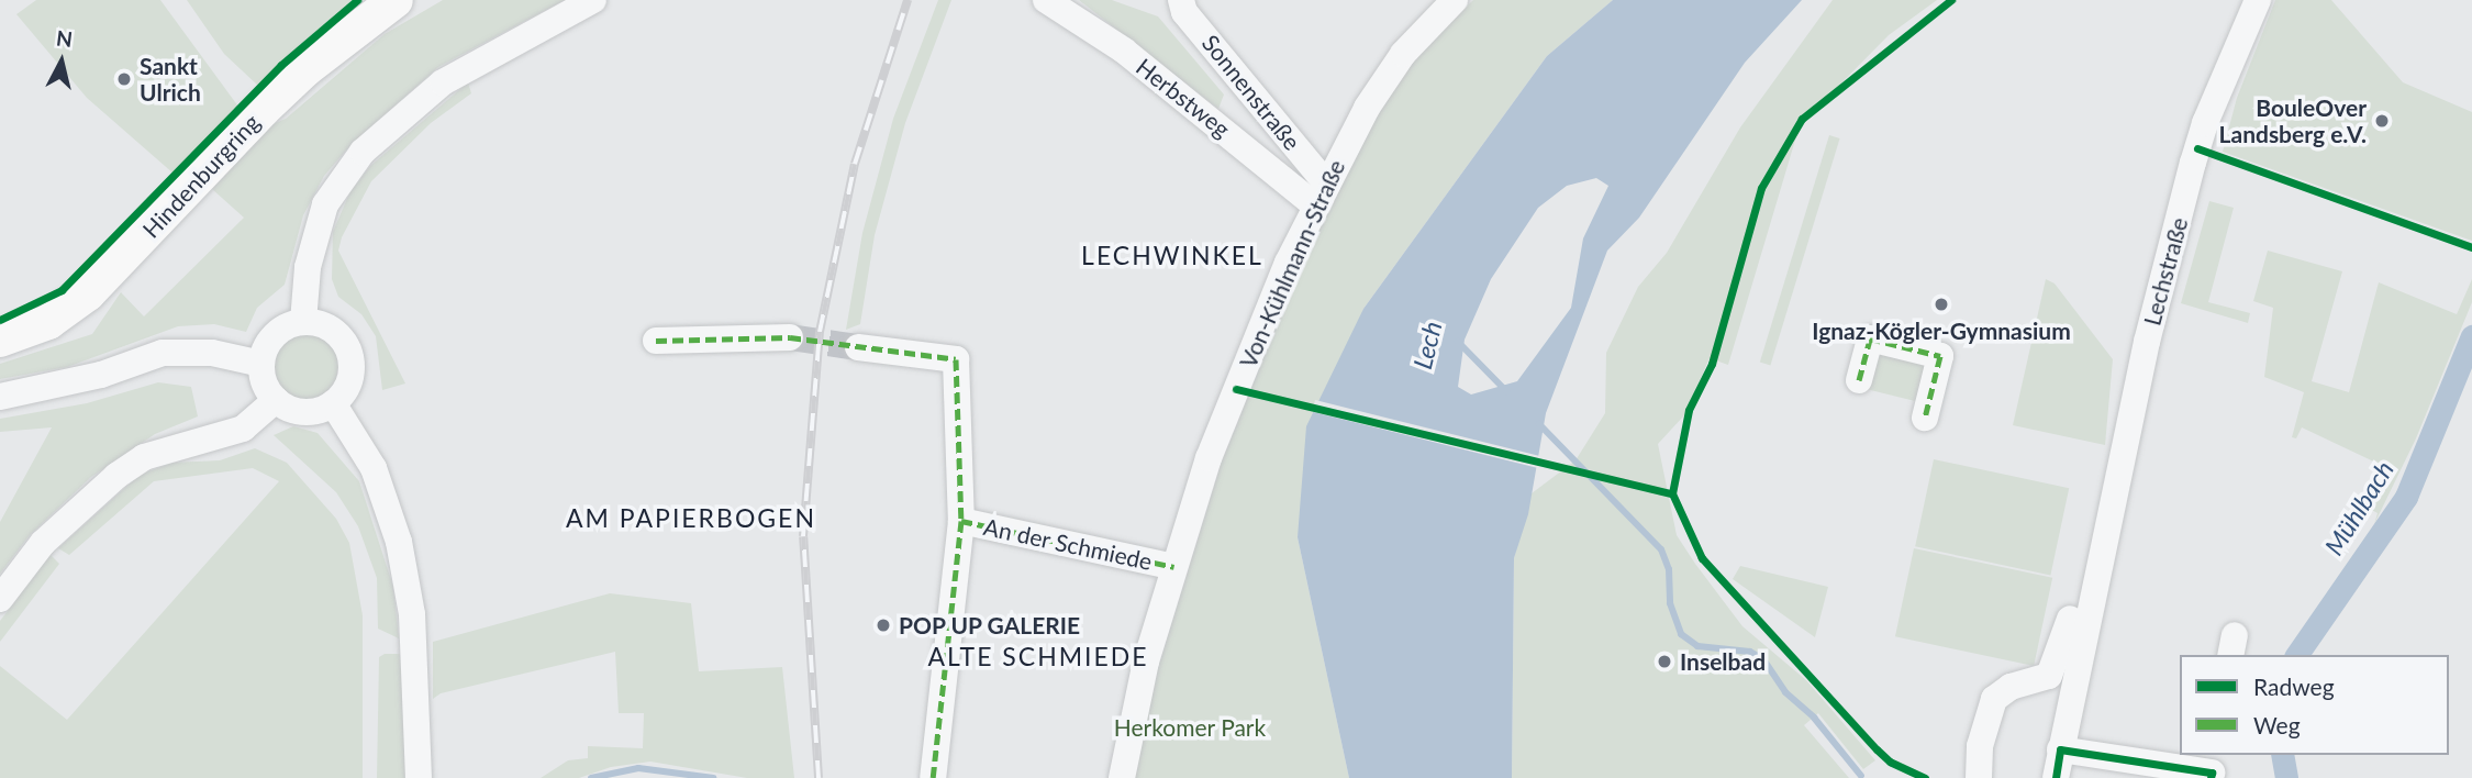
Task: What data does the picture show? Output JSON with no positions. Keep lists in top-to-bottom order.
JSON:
{
  "streets": {
    "main road": ["Hindenburgring"],
    "street": [
      "Sonnenstraße",
      "Herbstweg",
      "Von-Kühlmann-Straße",
      "Lechstraße",
      "An der Schmiede"
    ]
  },
  "crossings": [
    ["Sonnenstraße", "Herbstweg"],
    ["Sonnenstraße", "Von-Kühlmann-Straße"],
    ["Herbstweg", "Von-Kühlmann-Straße"],
    ["Von-Kühlmann-Straße", "An der Schmiede"]
  ],
  "districts": ["LECHWINKEL", "AM PAPIERBOGEN", "ALTE SCHMIEDE"],
  "water": ["Lech", "Mühlbach"],
  "parks": ["Herkomer Park"],
  "places": [
    "Sankt Ulrich",
    "BouleOver Landsberg e.V.",
    "Ignaz-Kögler-Gymnasium",
    "POP UP GALERIE",
    "Inselbad"
  ],
  "legend": ["Radweg", "Weg"],
  "north": "top"
}
